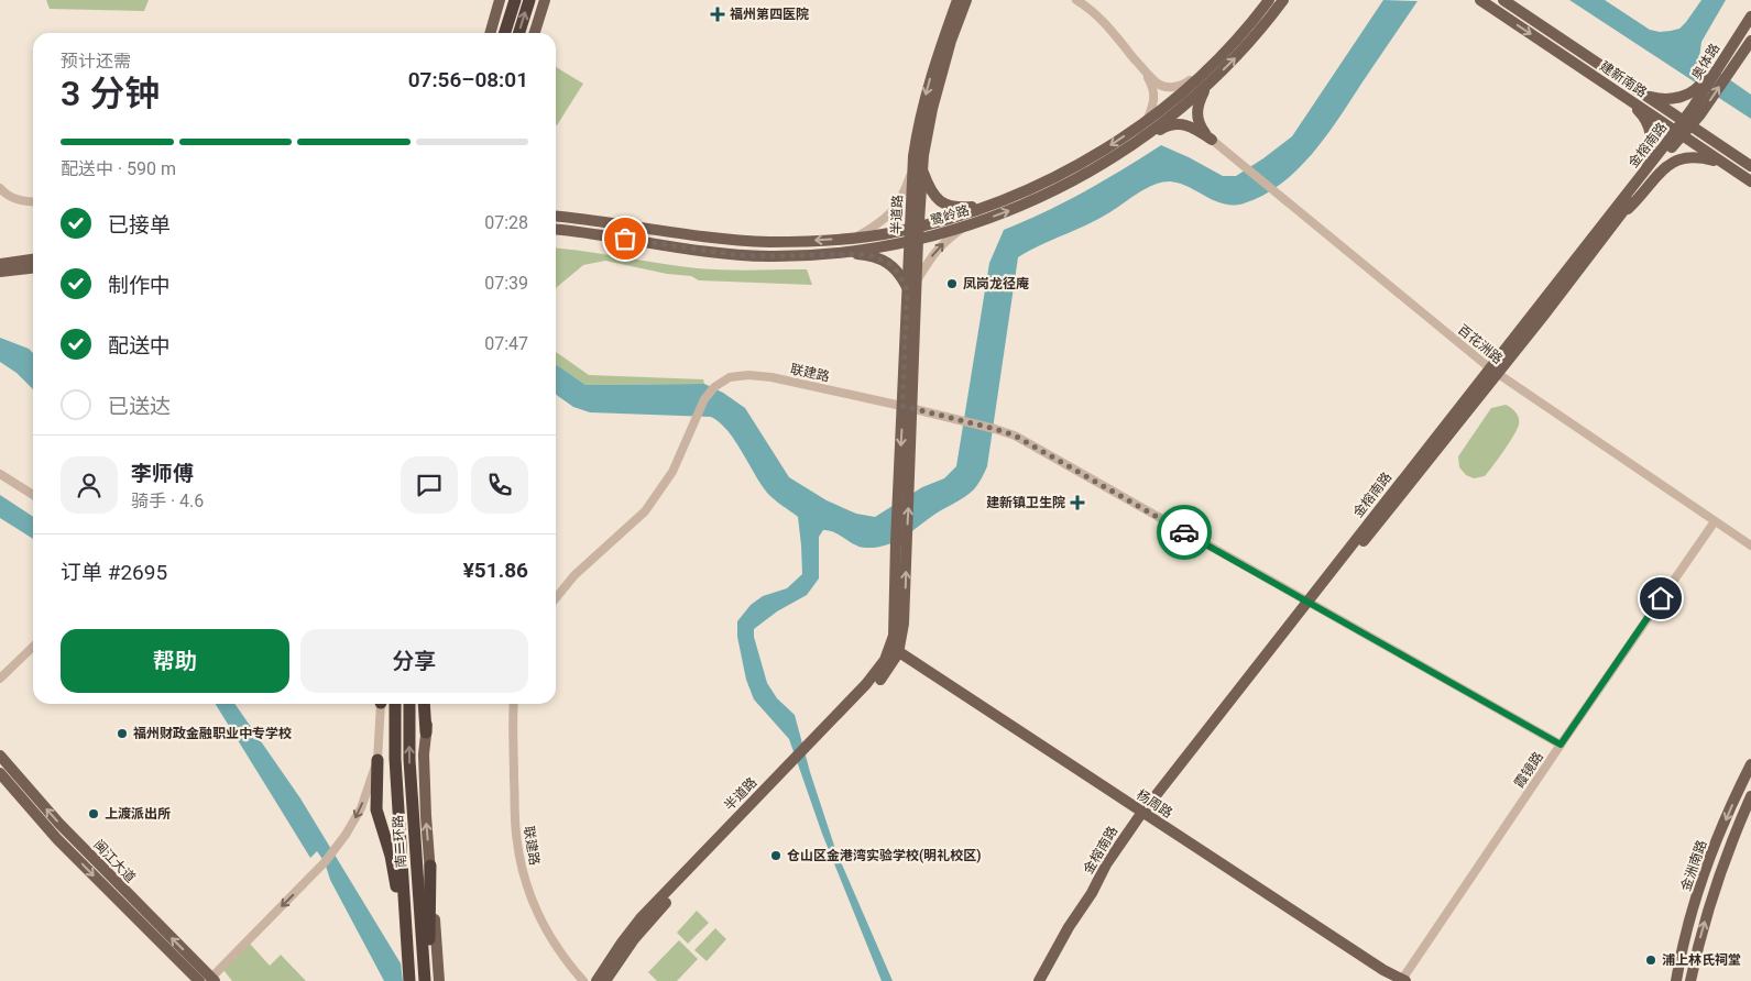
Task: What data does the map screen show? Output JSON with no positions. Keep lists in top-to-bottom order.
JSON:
{
  "streets": {
    "highway": ["南二环路"],
    "main road": [
      "奥体路",
      "建新南路",
      "金榕南路",
      "半道路",
      "鹭岭路",
      "杨周路",
      "闽江大道",
      "金洲南路"
    ],
    "street": ["百花洲路", "联建路", "霞镜路"]
  },
  "crossings": [
    ["奥体路", "建新南路"],
    ["奥体路", "金榕南路"],
    ["建新南路", "金榕南路"],
    ["金榕南路", "百花洲路"],
    ["金榕南路", "联建路"],
    ["金榕南路", "杨周路"],
    ["半道路", "鹭岭路"],
    ["半道路", "联建路"],
    ["半道路", "杨周路"],
    ["百花洲路", "霞镜路"],
    ["联建路", "霞镜路"],
    ["霞镜路", "杨周路"]
  ],
  "places": {
    "health": ["福州第四医院", "建新镇卫生院"],
    "other": [
      "凤岗龙径庵",
      "福州财政金融职业中专学校",
      "上渡派出所",
      "仓山区金港湾实验学校(明礼校区)",
      "浦上林氏祠堂"
    ]
  },
  "page": {
    "heading": ["3 分钟", "预计还需", "07:56–08:01"],
    "panel": [
      "李师傅",
      "骑手 · 4.6",
      "订单 #2695",
      "¥51.86"
    ],
    "bar": "配送中 · 590 m",
    "list": [
      ["已接单", "07:28"],
      ["制作中", "07:39"],
      ["配送中", "07:47"],
      "已送达"
    ],
    "buttons": ["帮助", "分享"]
  }
}
